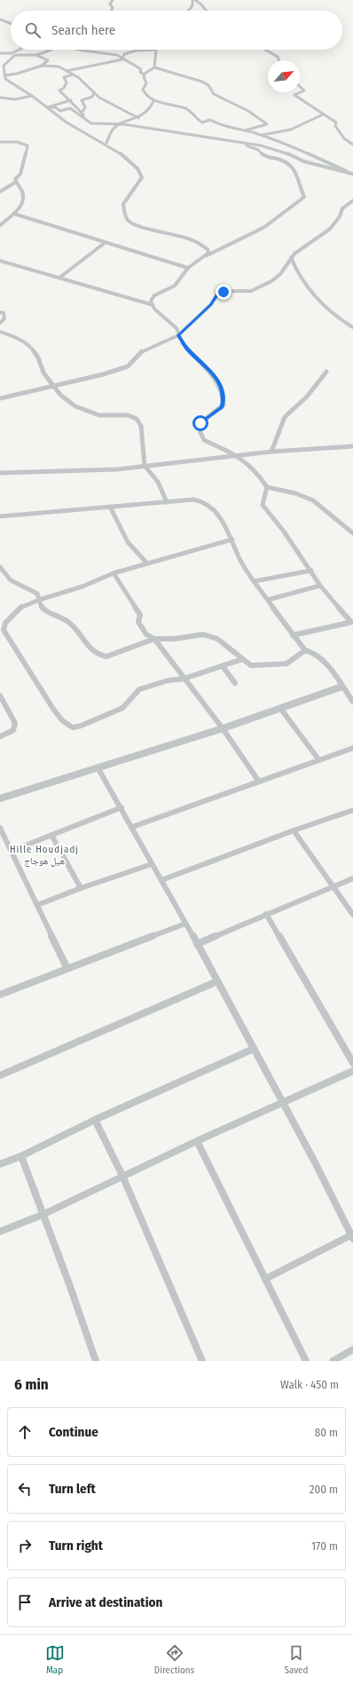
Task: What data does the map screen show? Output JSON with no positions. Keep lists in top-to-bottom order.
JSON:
{
  "districts": ["Hille Houdjadj هيل هوجاج"],
  "north": "top right",
  "page": {
    "search": "Search here",
    "heading": ["6 min", "Walk · 450 m"],
    "list": [
      ["Continue", "80 m"],
      ["Turn left", "200 m"],
      ["Turn right", "170 m"],
      "Arrive at destination"
    ],
    "nav": ["Map", "Directions", "Saved"]
  }
}
